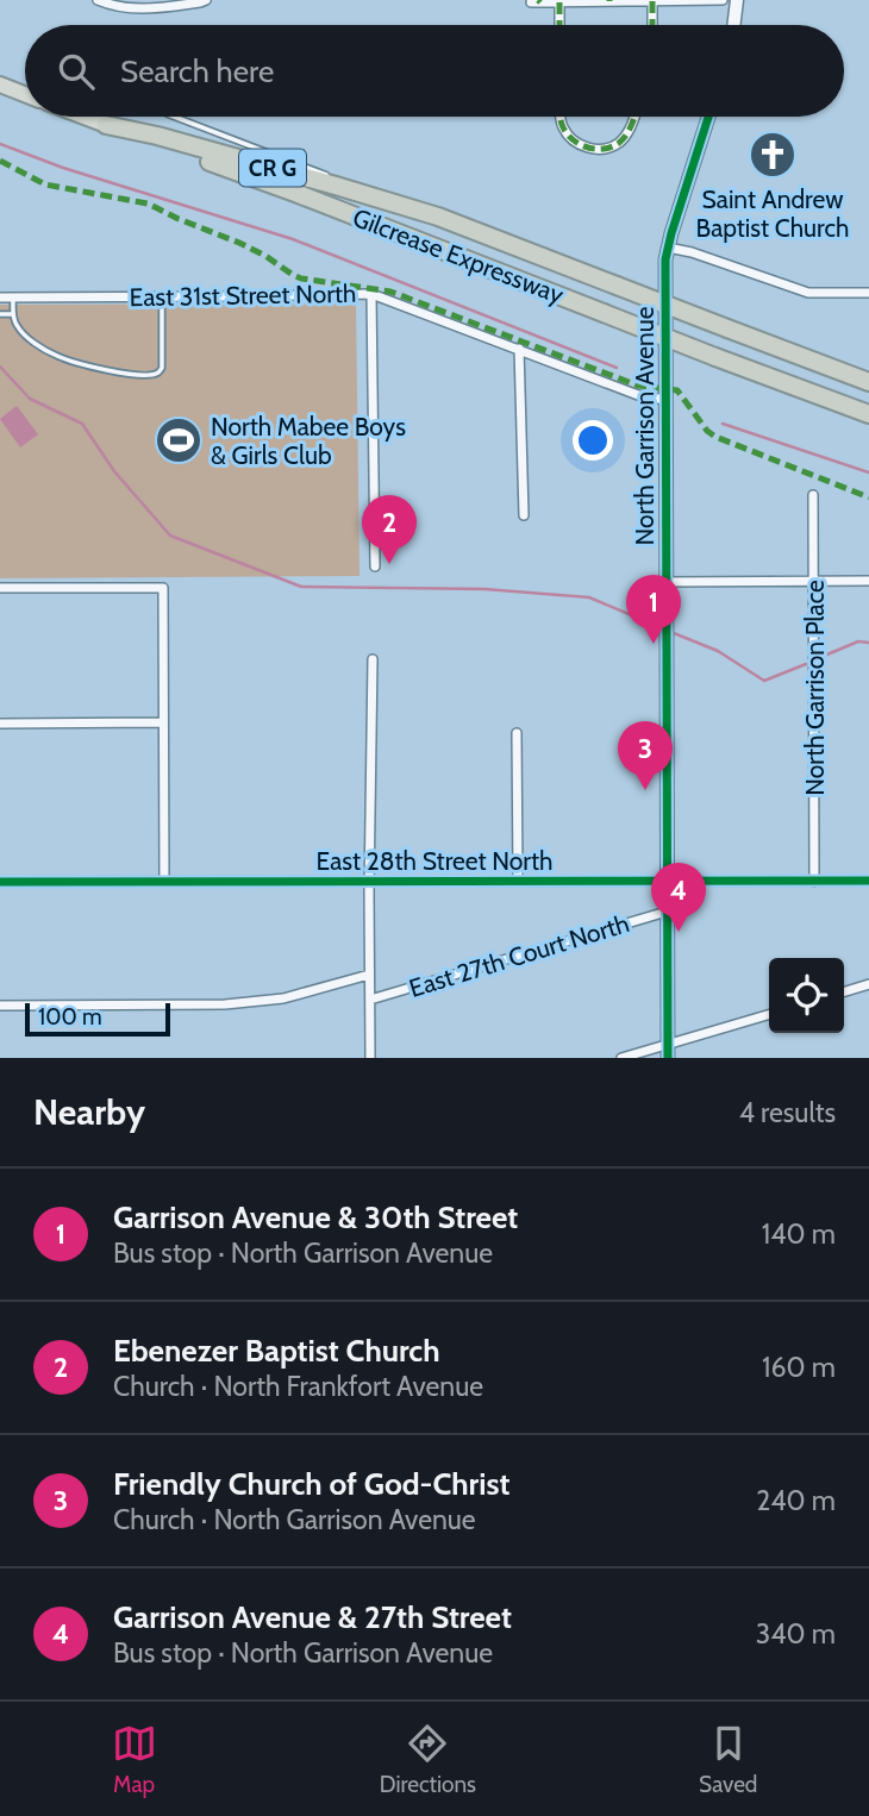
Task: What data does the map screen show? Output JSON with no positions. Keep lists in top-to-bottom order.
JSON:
{
  "streets": {
    "highway": ["CR G", "Gilcrease Expressway"],
    "street": [
      "East 31st Street North",
      "North Garrison Avenue",
      "North Garrison Place",
      "East 28th Street North",
      "East 27th Court North"
    ]
  },
  "crossings": [
    ["CR G", "Gilcrease Expressway"],
    ["East 31st Street North", "North Garrison Avenue"],
    ["North Garrison Avenue", "East 28th Street North"],
    ["North Garrison Avenue", "East 27th Court North"],
    ["North Garrison Place", "East 28th Street North"]
  ],
  "places": {
    "church": ["Saint Andrew Baptist Church"],
    "sports": ["North Mabee Boys & Girls Club"]
  },
  "scale_bar": "100 m",
  "page": {
    "search": "Search here",
    "pins": [
      "2",
      "1",
      "3",
      "4"
    ],
    "scale": "100 m",
    "heading": ["Nearby", "4 results"],
    "list": [
      {
        "mark": "1",
        "name": "Garrison Avenue & 30th Street",
        "note": "Bus stop · North Garrison Avenue",
        "value": "140 m"
      },
      {
        "mark": "2",
        "name": "Ebenezer Baptist Church",
        "note": "Church · North Frankfort Avenue",
        "value": "160 m"
      },
      {
        "mark": "3",
        "name": "Friendly Church of God-Christ",
        "note": "Church · North Garrison Avenue",
        "value": "240 m"
      },
      {
        "mark": "4",
        "name": "Garrison Avenue & 27th Street",
        "note": "Bus stop · North Garrison Avenue",
        "value": "340 m"
      }
    ],
    "nav": ["Map", "Directions", "Saved"]
  }
}
